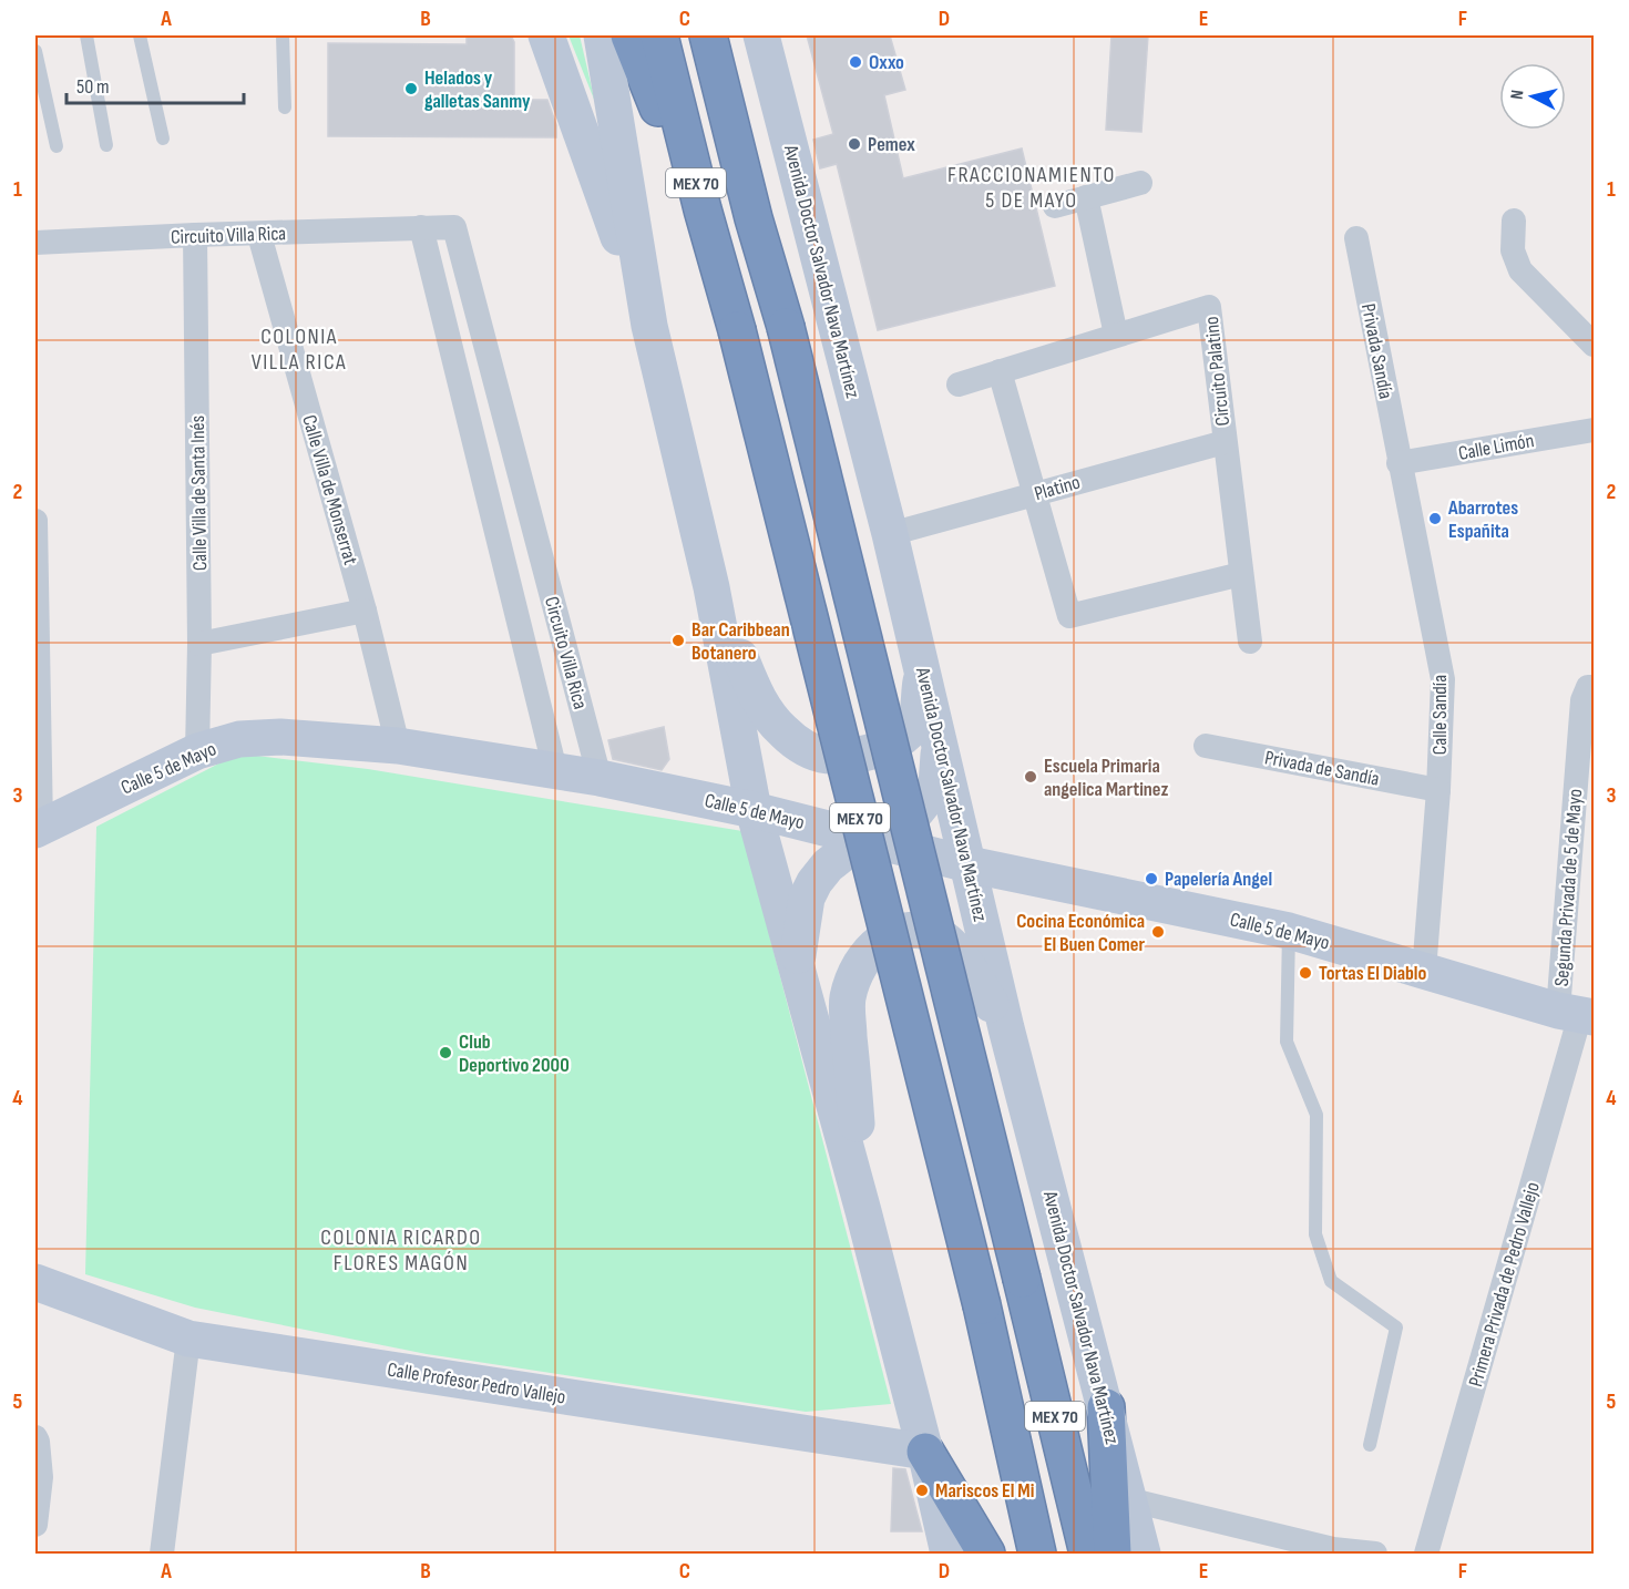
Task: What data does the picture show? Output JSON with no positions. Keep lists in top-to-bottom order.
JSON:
{
  "streets": {
    "highway": ["MEX 70"],
    "main road": ["Avenida Doctor Salvador Nava Martínez", "Calle 5 de Mayo", "Calle Profesor Pedro Vallejo"],
    "street": [
      "Circuito Villa Rica",
      "Privada Sandía",
      "Circuito Palatino",
      "Calle Limón",
      "Platino",
      "Calle Villa de Monserrat",
      "Calle Villa de Santa Inés",
      "Calle Sandía",
      "Privada de Sandía",
      "Segunda Privada de 5 de Mayo",
      "Primera Privada de Pedro Vallejo"
    ]
  },
  "crossings": [
    ["Circuito Villa Rica", "Calle Villa de Monserrat"],
    ["Circuito Villa Rica", "Calle Villa de Santa Inés"],
    ["Circuito Villa Rica", "Calle 5 de Mayo"],
    ["Avenida Doctor Salvador Nava Martínez", "Platino"],
    ["Avenida Doctor Salvador Nava Martínez", "Calle 5 de Mayo"],
    ["Privada Sandía", "Calle Limón"],
    ["Privada Sandía", "Calle Sandía"],
    ["Circuito Palatino", "Platino"],
    ["Calle Limón", "Calle Sandía"],
    ["Calle Villa de Monserrat", "Calle 5 de Mayo"],
    ["Calle Villa de Santa Inés", "Calle 5 de Mayo"],
    ["Calle Sandía", "Calle 5 de Mayo"],
    ["Calle Sandía", "Privada de Sandía"],
    ["Calle 5 de Mayo", "Segunda Privada de 5 de Mayo"],
    ["Calle 5 de Mayo", "Primera Privada de Pedro Vallejo"],
    ["Segunda Privada de 5 de Mayo", "Primera Privada de Pedro Vallejo"]
  ],
  "districts": ["FRACCIONAMIENTO 5 DE MAYO", "COLONIA VILLA RICA", "COLONIA RICARDO FLORES MAGÓN"],
  "places": [
    "Oxxo",
    "Helados y galletas Sanmy",
    "Pemex",
    "Abarrotes Españita",
    "Bar Caribbean Botanero",
    "Escuela Primaria angelica Martinez",
    "Papelería Angel",
    "Cocina Económica El Buen Comer",
    "Tortas El Diablo",
    "Club Deportivo 2000",
    "Mariscos El Mi"
  ],
  "scale_bar": "50 m",
  "north": "left",
  "grid": {
    "columns": [
      "A",
      "B",
      "C",
      "D",
      "E",
      "F"
    ],
    "rows": [
      "1",
      "2",
      "3",
      "4",
      "5"
    ]
  }
}
